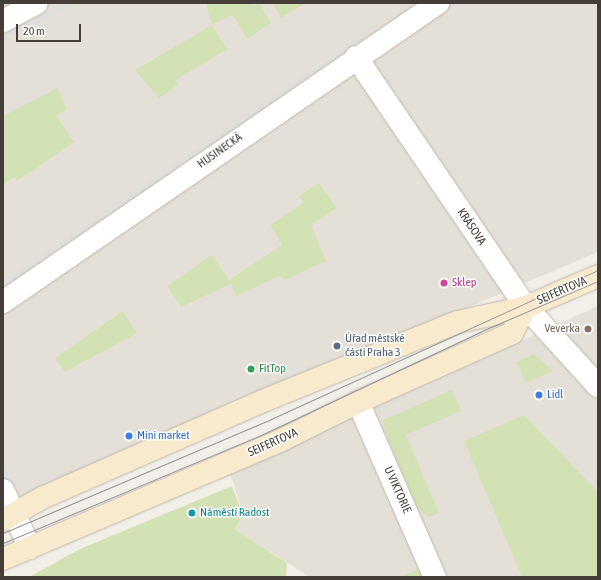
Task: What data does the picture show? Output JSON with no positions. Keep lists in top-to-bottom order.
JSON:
{
  "streets": {
    "street": [
      "HUSINECKÁ",
      "KRÁSOVA",
      "SEIFERTOVA",
      "U VIKTORIE"
    ]
  },
  "crossings": [
    ["HUSINECKÁ", "KRÁSOVA"],
    ["KRÁSOVA", "SEIFERTOVA"],
    ["SEIFERTOVA", "U VIKTORIE"]
  ],
  "places": [
    "Sklep",
    "Veverka",
    "Úřad městské části Praha 3",
    "FitTop",
    "Lidl",
    "Mini market",
    "Náměstí Radost"
  ],
  "scale_bar": "20 m"
}
